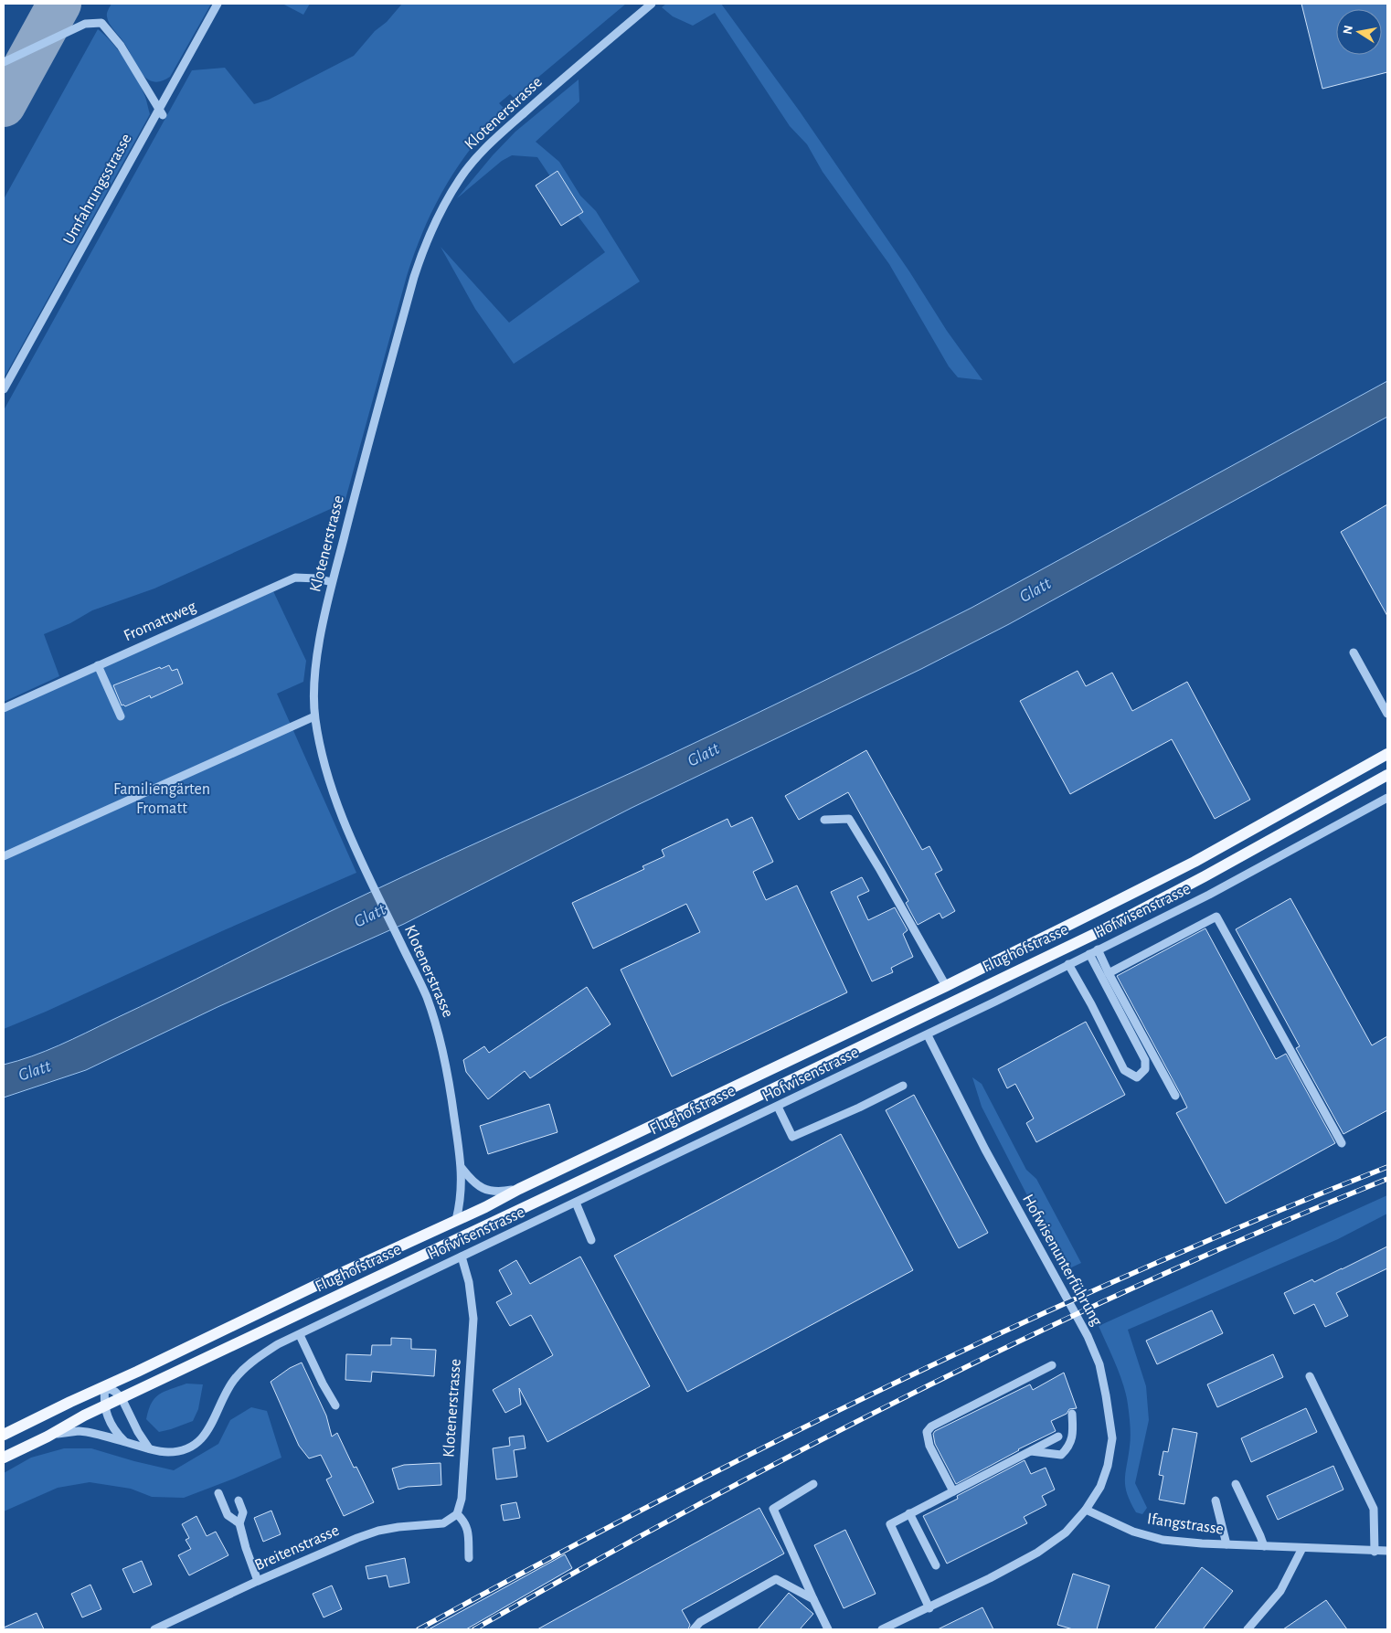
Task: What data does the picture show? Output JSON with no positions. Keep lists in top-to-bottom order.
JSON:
{
  "streets": {
    "main road": ["Flughofstrasse"],
    "street": [
      "Klotenerstrasse",
      "Umfahrungsstrasse",
      "Fromattweg",
      "Hofwisenstrasse",
      "Hofwisenunterführung",
      "Ifangstrasse",
      "Breitenstrasse"
    ]
  },
  "crossings": [
    ["Klotenerstrasse", "Fromattweg"],
    ["Klotenerstrasse", "Hofwisenstrasse"],
    ["Klotenerstrasse", "Flughofstrasse"],
    ["Klotenerstrasse", "Breitenstrasse"],
    ["Hofwisenstrasse", "Flughofstrasse"],
    ["Hofwisenstrasse", "Hofwisenunterführung"],
    ["Hofwisenunterführung", "Ifangstrasse"]
  ],
  "water": ["Glatt"],
  "parks": ["Familiengärten Fromatt"],
  "north": "left"
}
